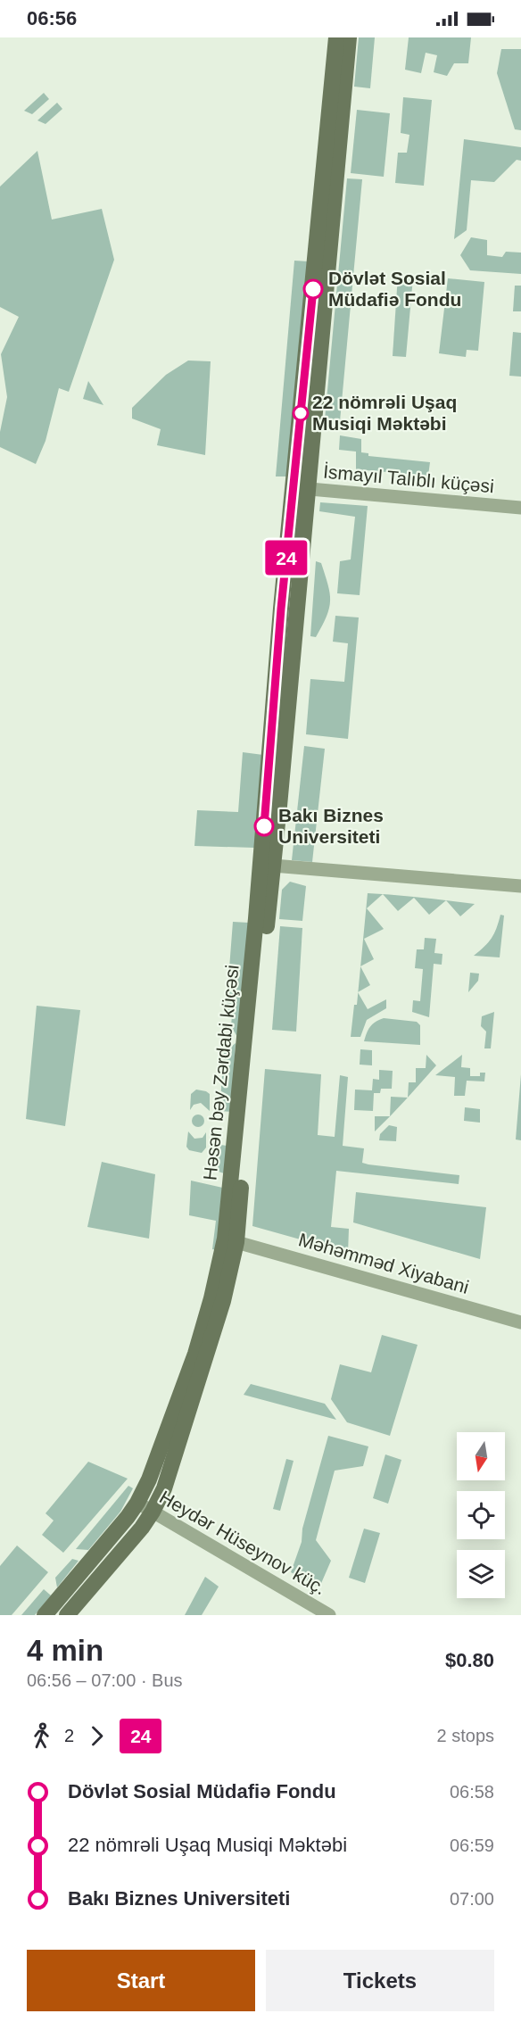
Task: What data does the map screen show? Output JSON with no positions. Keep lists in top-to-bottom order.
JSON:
{
  "streets": {
    "main road": ["Həsən bəy Zərdabi küçəsi"],
    "street": ["İsmayıl Talıblı küçəsi", "Məhəmməd Xiyabani", "Heydər Hüseynov küç."]
  },
  "crossings": [
    ["İsmayıl Talıblı küçəsi", "Həsən bəy Zərdabi küçəsi"],
    ["Həsən bəy Zərdabi küçəsi", "Məhəmməd Xiyabani"],
    ["Həsən bəy Zərdabi küçəsi", "Heydər Hüseynov küç."]
  ],
  "places": ["Dövlət Sosial Müdafiə Fondu", "22 nömrəli Uşaq Musiqi Məktəbi", "Bakı Biznes Universiteti"],
  "lines": ["bus line 24"],
  "north": "bottom",
  "page": {
    "status": "06:56",
    "on_map": "24",
    "heading": ["4 min", "06:56 – 07:00 · Bus", "$0.80"],
    "legs": ["2", "24", "2 stops"],
    "list": [
      {
        "name": "Dövlət Sosial Müdafiə Fondu",
        "value": "06:58"
      },
      {
        "name": "22 nömrəli Uşaq Musiqi Məktəbi",
        "value": "06:59"
      },
      {
        "name": "Bakı Biznes Universiteti",
        "value": "07:00"
      }
    ],
    "buttons": ["Start", "Tickets"]
  }
}
